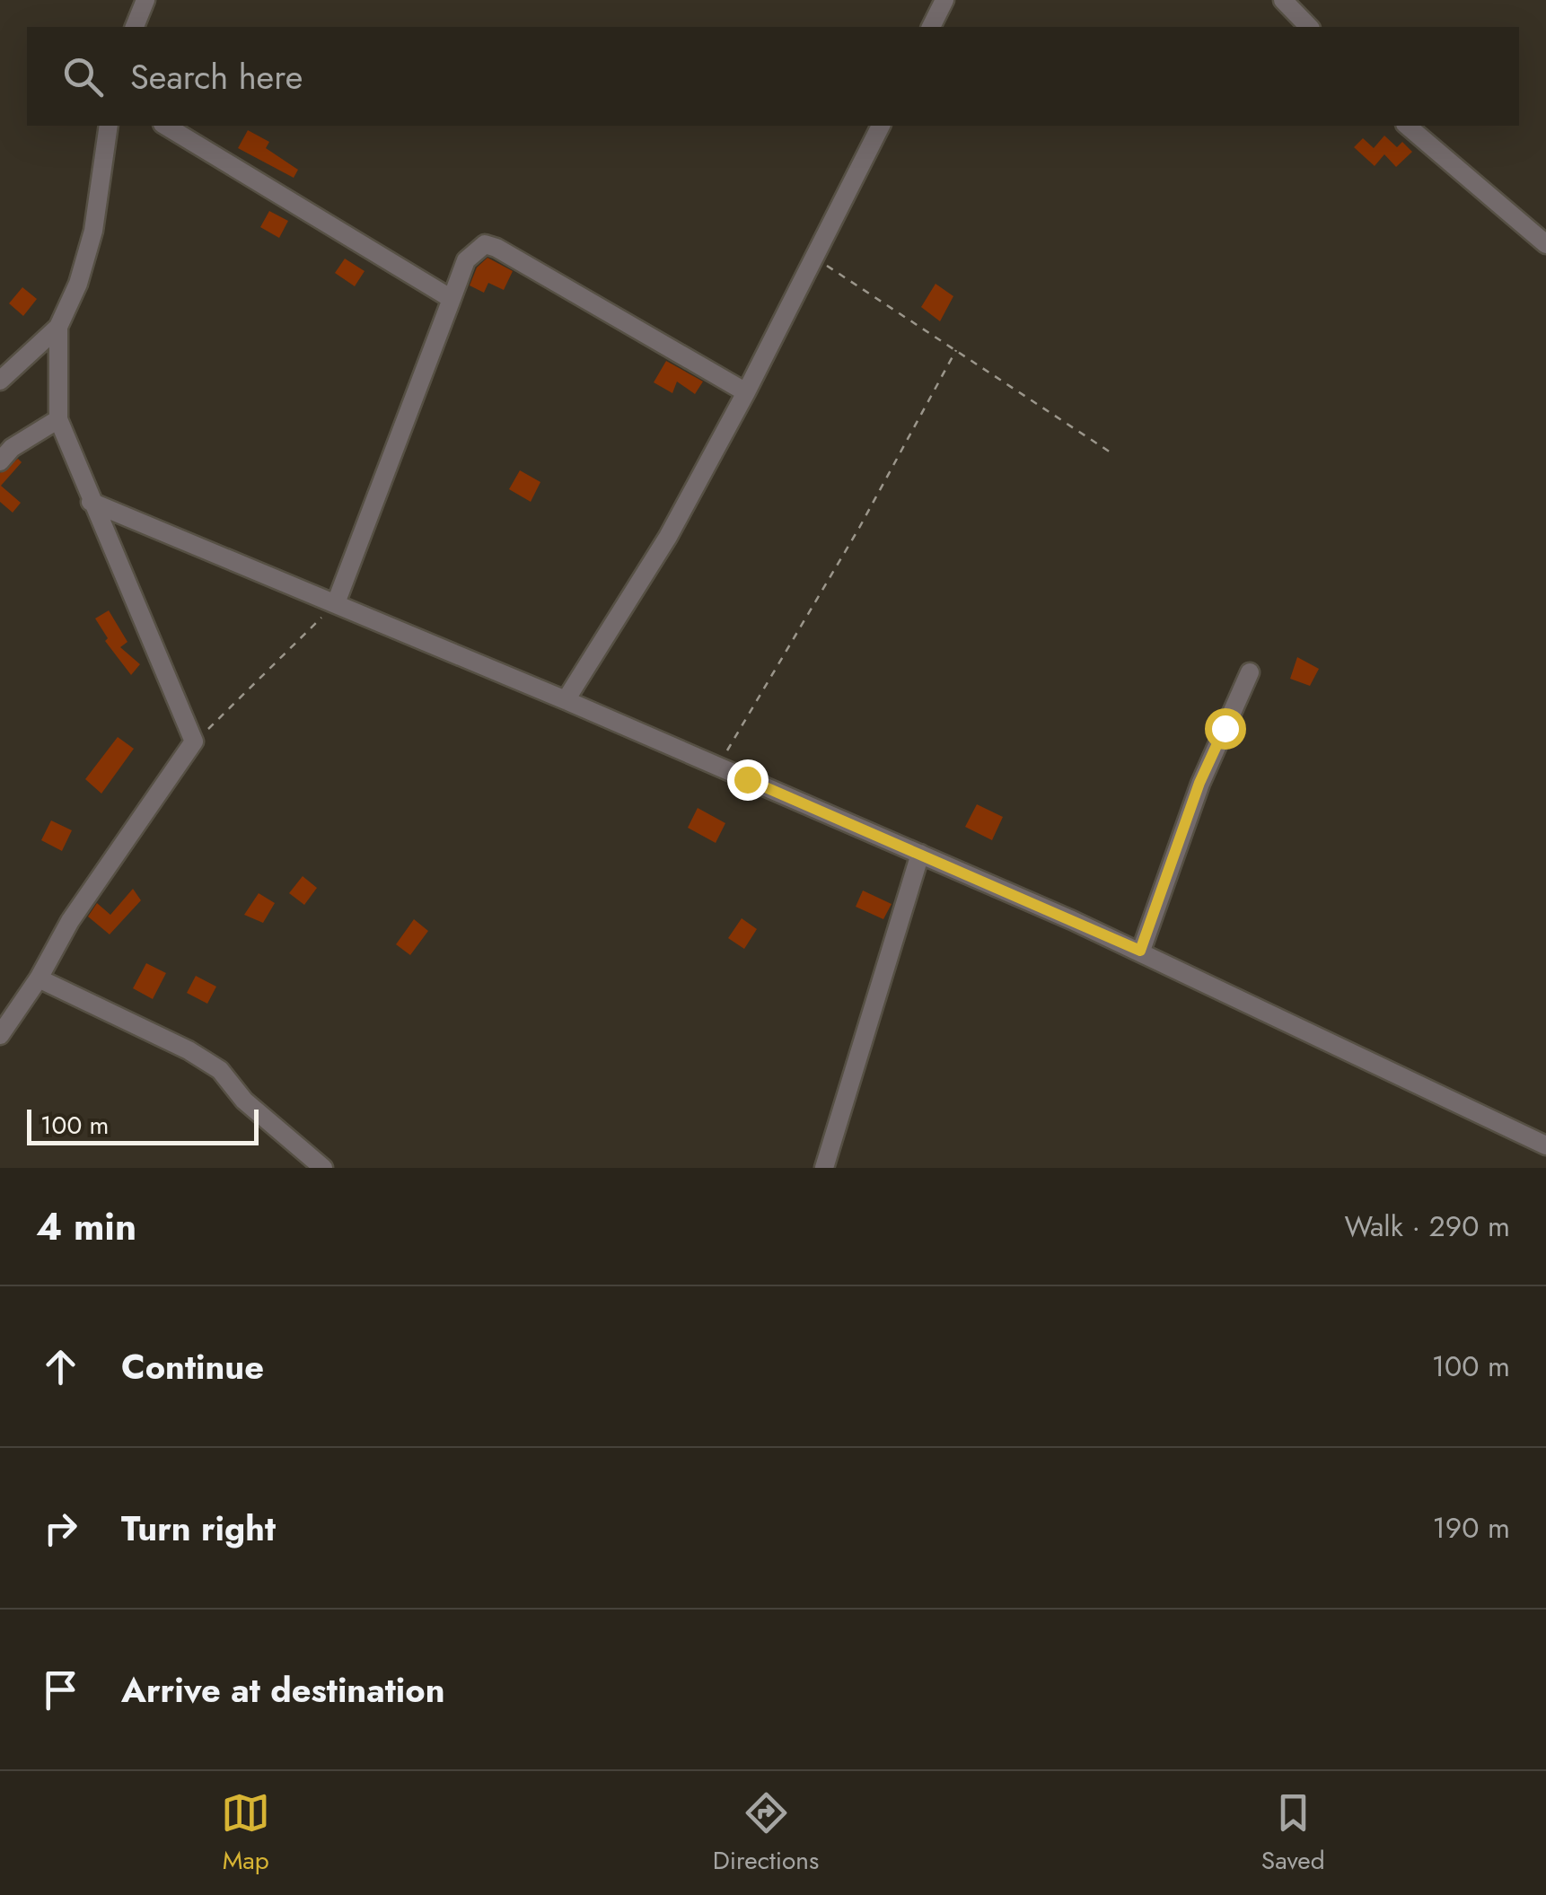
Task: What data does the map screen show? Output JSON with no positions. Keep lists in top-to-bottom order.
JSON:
{
  "scale_bar": "100 m",
  "page": {
    "search": "Search here",
    "scale": "100 m",
    "heading": ["4 min", "Walk · 290 m"],
    "list": [
      ["Continue", "100 m"],
      ["Turn right", "190 m"],
      "Arrive at destination"
    ],
    "nav": ["Map", "Directions", "Saved"]
  }
}
